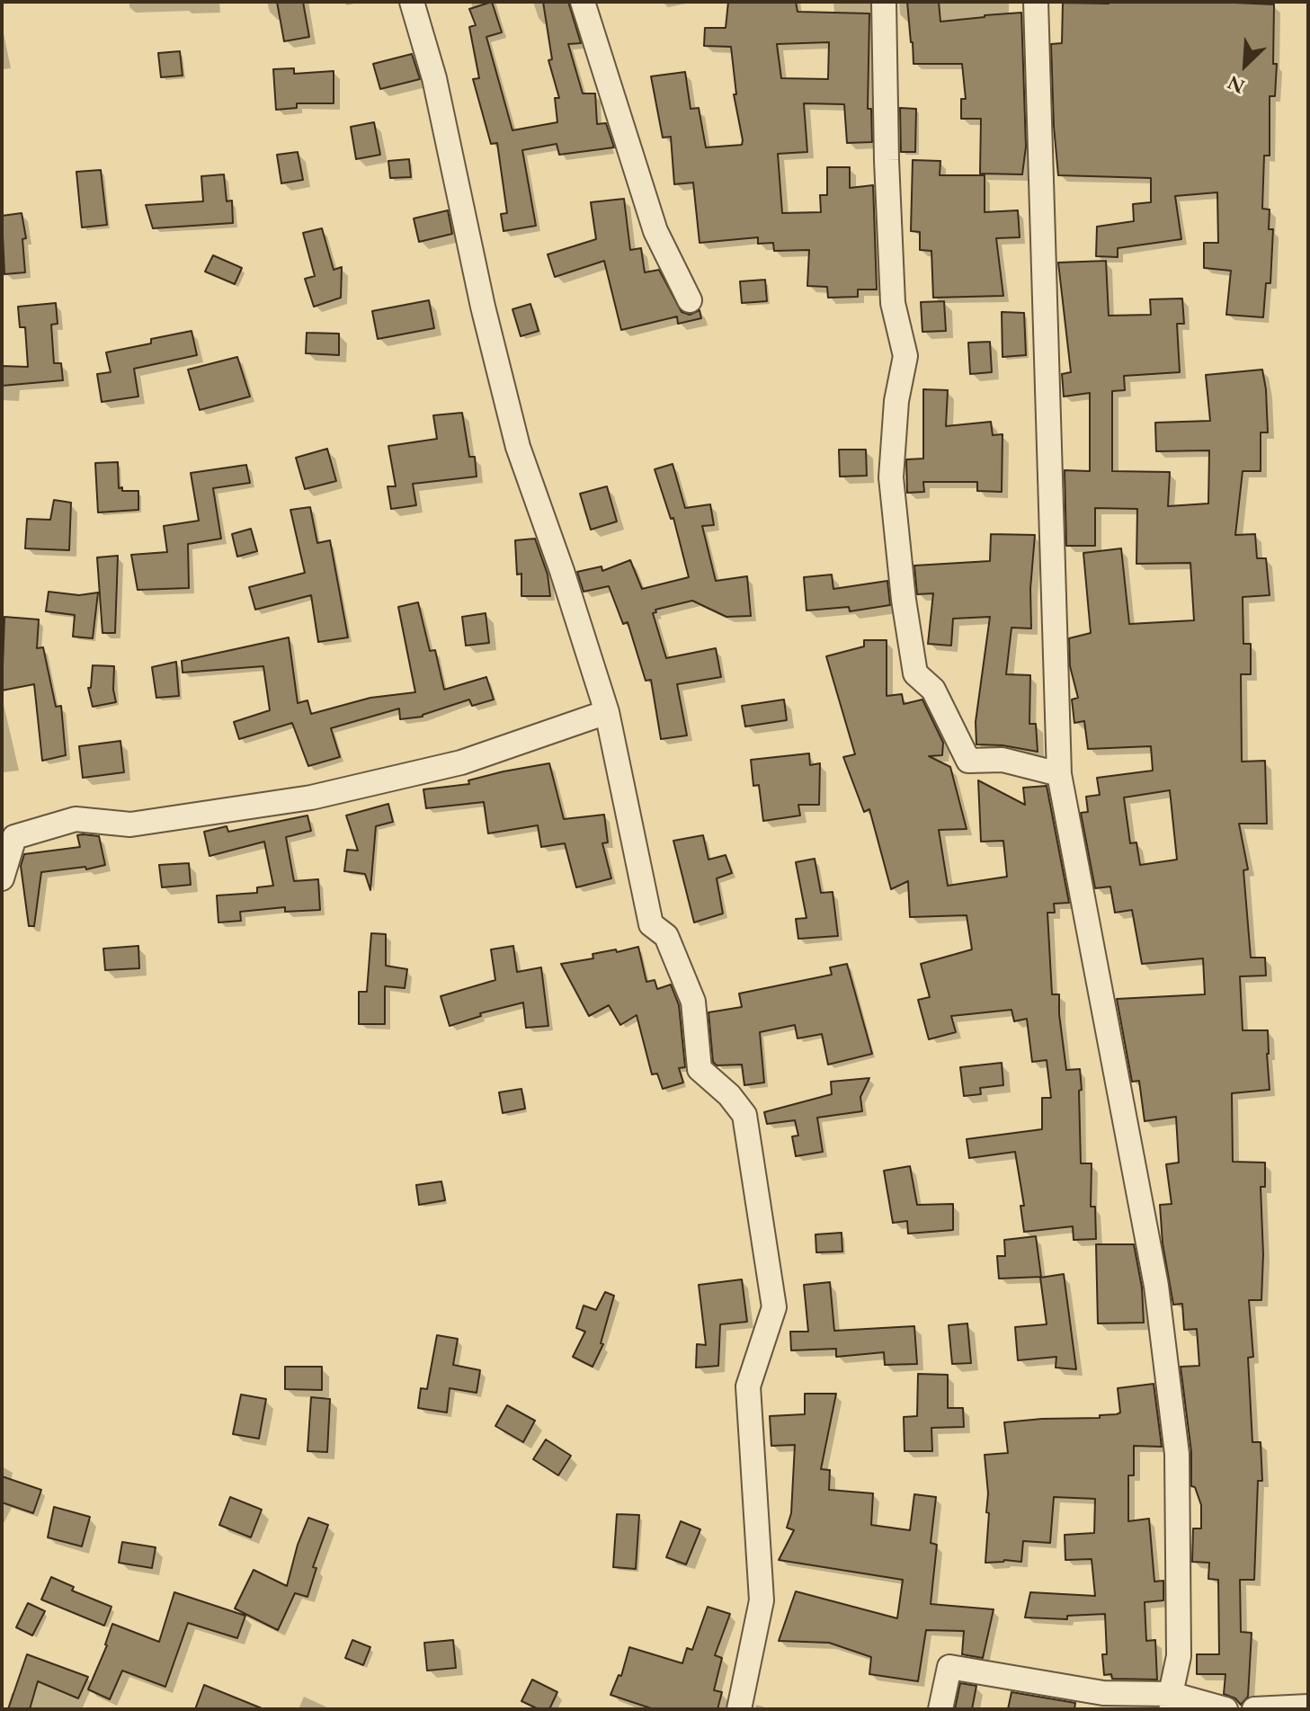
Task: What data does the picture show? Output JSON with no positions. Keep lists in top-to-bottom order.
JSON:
{
  "north": "bottom left"
}
